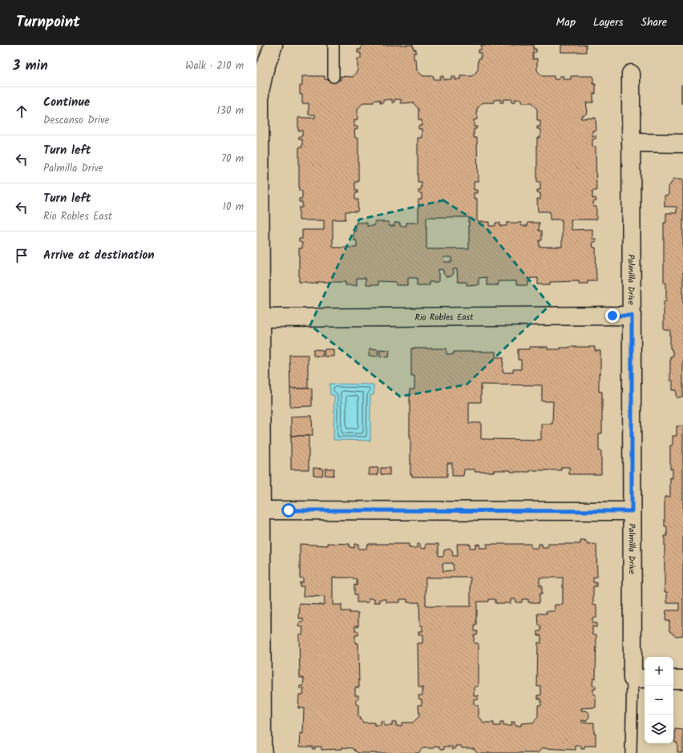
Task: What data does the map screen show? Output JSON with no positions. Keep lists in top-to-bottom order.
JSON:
{
  "streets": {
    "street": ["Palmilla Drive", "Rio Robles East"]
  },
  "crossings": [
    ["Palmilla Drive", "Rio Robles East"]
  ],
  "page": {
    "header": "Turnpoint",
    "nav": ["Map", "Layers", "Share"],
    "heading": ["3 min", "Walk · 210 m"],
    "list": [
      ["Continue", "Descanso Drive", "130 m"],
      ["Turn left", "Palmilla Drive", "70 m"],
      ["Turn left", "Rio Robles East", "10 m"],
      "Arrive at destination"
    ],
    "map_buttons": ["+", "−"]
  }
}
